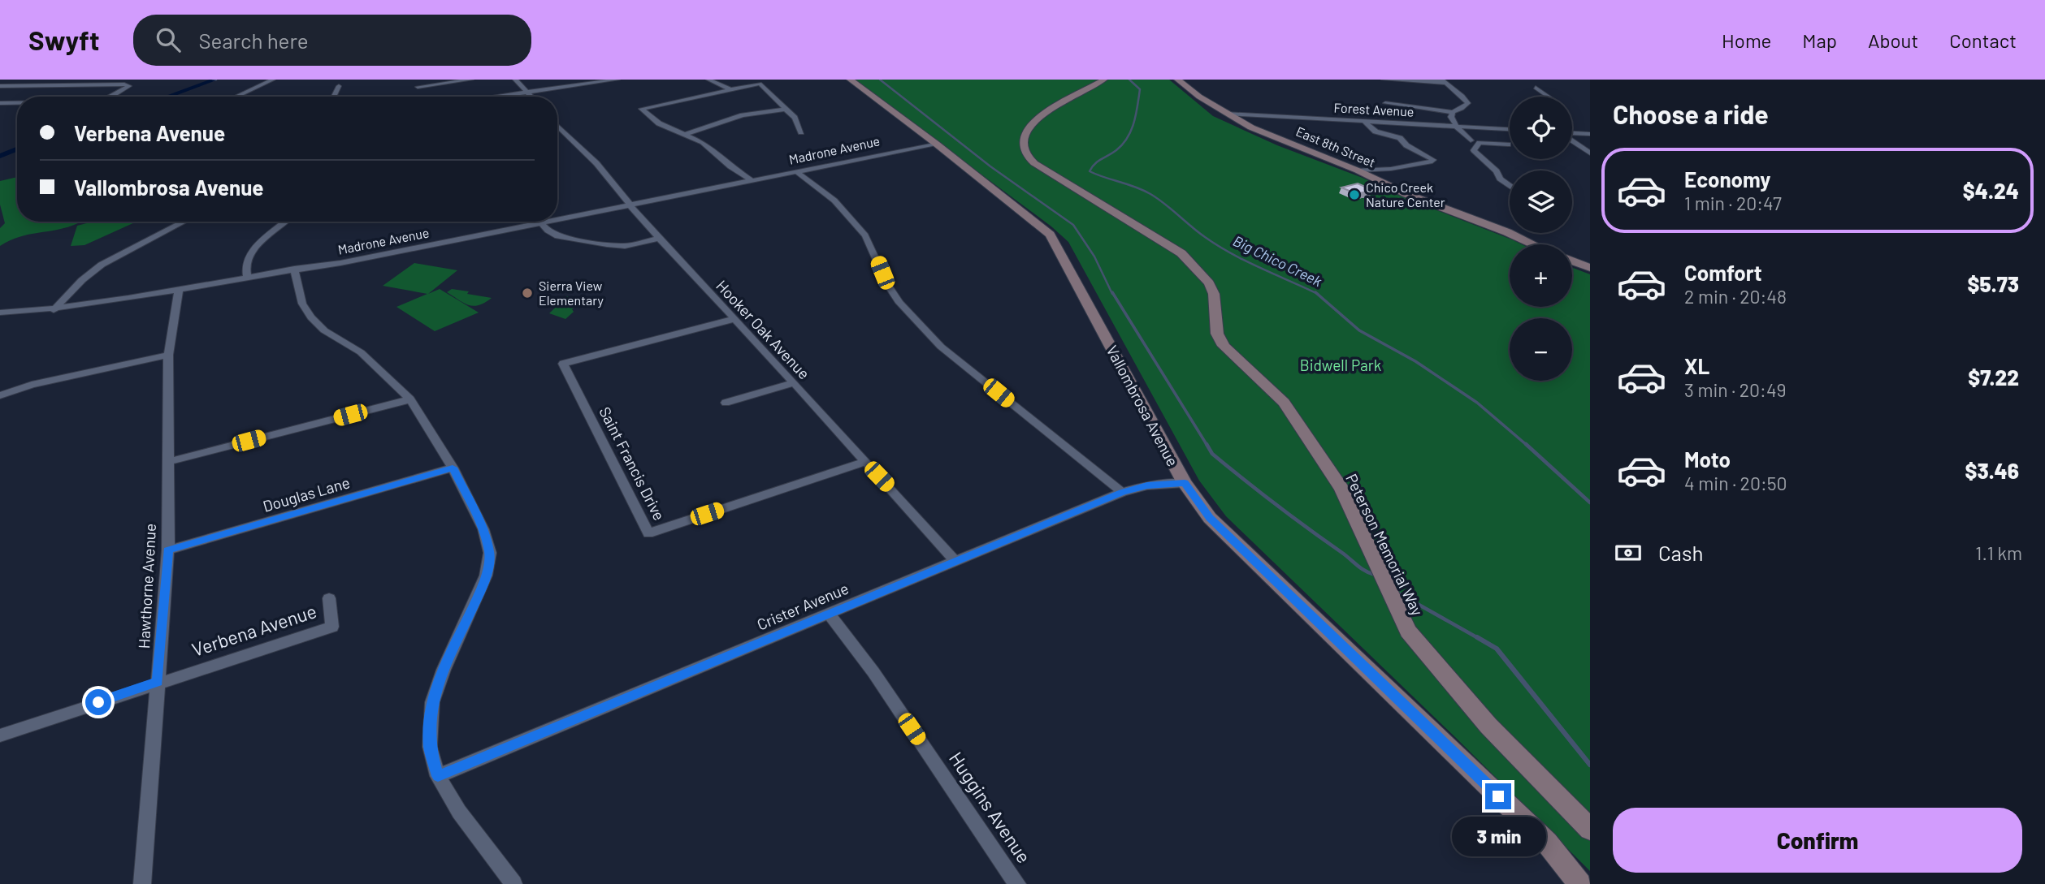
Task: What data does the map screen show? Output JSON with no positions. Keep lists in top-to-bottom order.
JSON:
{
  "streets": {
    "street": [
      "Forest Avenue",
      "East 8th Street",
      "Madrone Avenue",
      "Hooker Oak Avenue",
      "Vallombrosa Avenue",
      "Saint Francis Drive",
      "Douglas Lane",
      "Peterson Memorial Way",
      "Hawthorne Avenue",
      "Crister Avenue",
      "Verbena Avenue",
      "Huggins Avenue"
    ]
  },
  "crossings": [
    ["Forest Avenue", "East 8th Street"],
    ["Madrone Avenue", "Hooker Oak Avenue"],
    ["Madrone Avenue", "Vallombrosa Avenue"],
    ["Madrone Avenue", "Hawthorne Avenue"],
    ["Hooker Oak Avenue", "Saint Francis Drive"],
    ["Hooker Oak Avenue", "Crister Avenue"],
    ["Vallombrosa Avenue", "Crister Avenue"],
    ["Douglas Lane", "Hawthorne Avenue"],
    ["Hawthorne Avenue", "Verbena Avenue"],
    ["Crister Avenue", "Huggins Avenue"]
  ],
  "water": ["Big Chico Creek"],
  "parks": ["Bidwell Park"],
  "places": ["Chico Creek Nature Center", "Sierra View Elementary"],
  "page": {
    "header": "Swyft",
    "search": "Search here",
    "nav": [
      "Home",
      "Map",
      "About",
      "Contact"
    ],
    "heading": "Choose a ride",
    "map_buttons": ["+", "−"],
    "banner": ["Verbena Avenue", "Vallombrosa Avenue"],
    "list": [
      {
        "name": "Economy",
        "note": "1 min · 20:47",
        "value": "$4.24"
      },
      {
        "name": "Comfort",
        "note": "2 min · 20:48",
        "value": "$5.73"
      },
      {
        "name": "XL",
        "note": "3 min · 20:49",
        "value": "$7.22"
      },
      {
        "name": "Moto",
        "note": "4 min · 20:50",
        "value": "$3.46"
      }
    ],
    "pay": ["Cash", "1.1 km"],
    "buttons": "Confirm",
    "bubble": "3 min"
  }
}
